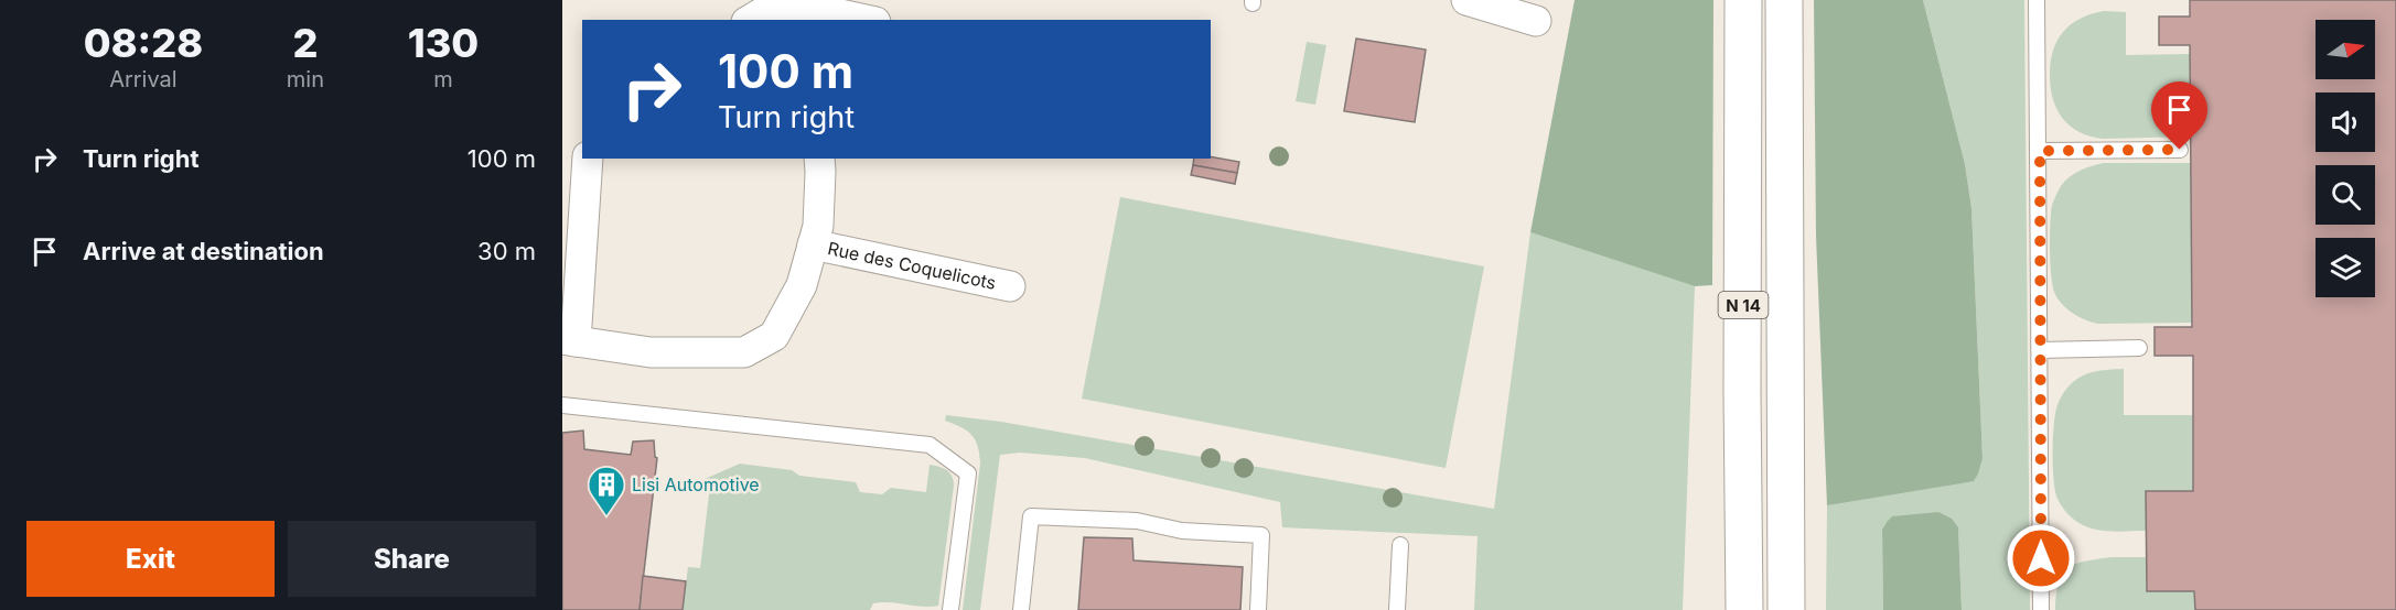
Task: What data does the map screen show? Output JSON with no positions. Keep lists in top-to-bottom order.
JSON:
{
  "streets": {
    "highway": ["N 14"],
    "street": ["Rue des Coquelicots"]
  },
  "places": {
    "building": ["Lisi Automotive"]
  },
  "north": "right",
  "page": {
    "eta": [
      "08:28",
      "Arrival",
      "2",
      "min",
      "130",
      "m"
    ],
    "turn": ["100 m", "Turn right"],
    "list": [
      {
        "name": "Turn right",
        "value": "100 m"
      },
      {
        "name": "Arrive at destination",
        "value": "30 m"
      }
    ],
    "buttons": ["Exit", "Share"]
  }
}
